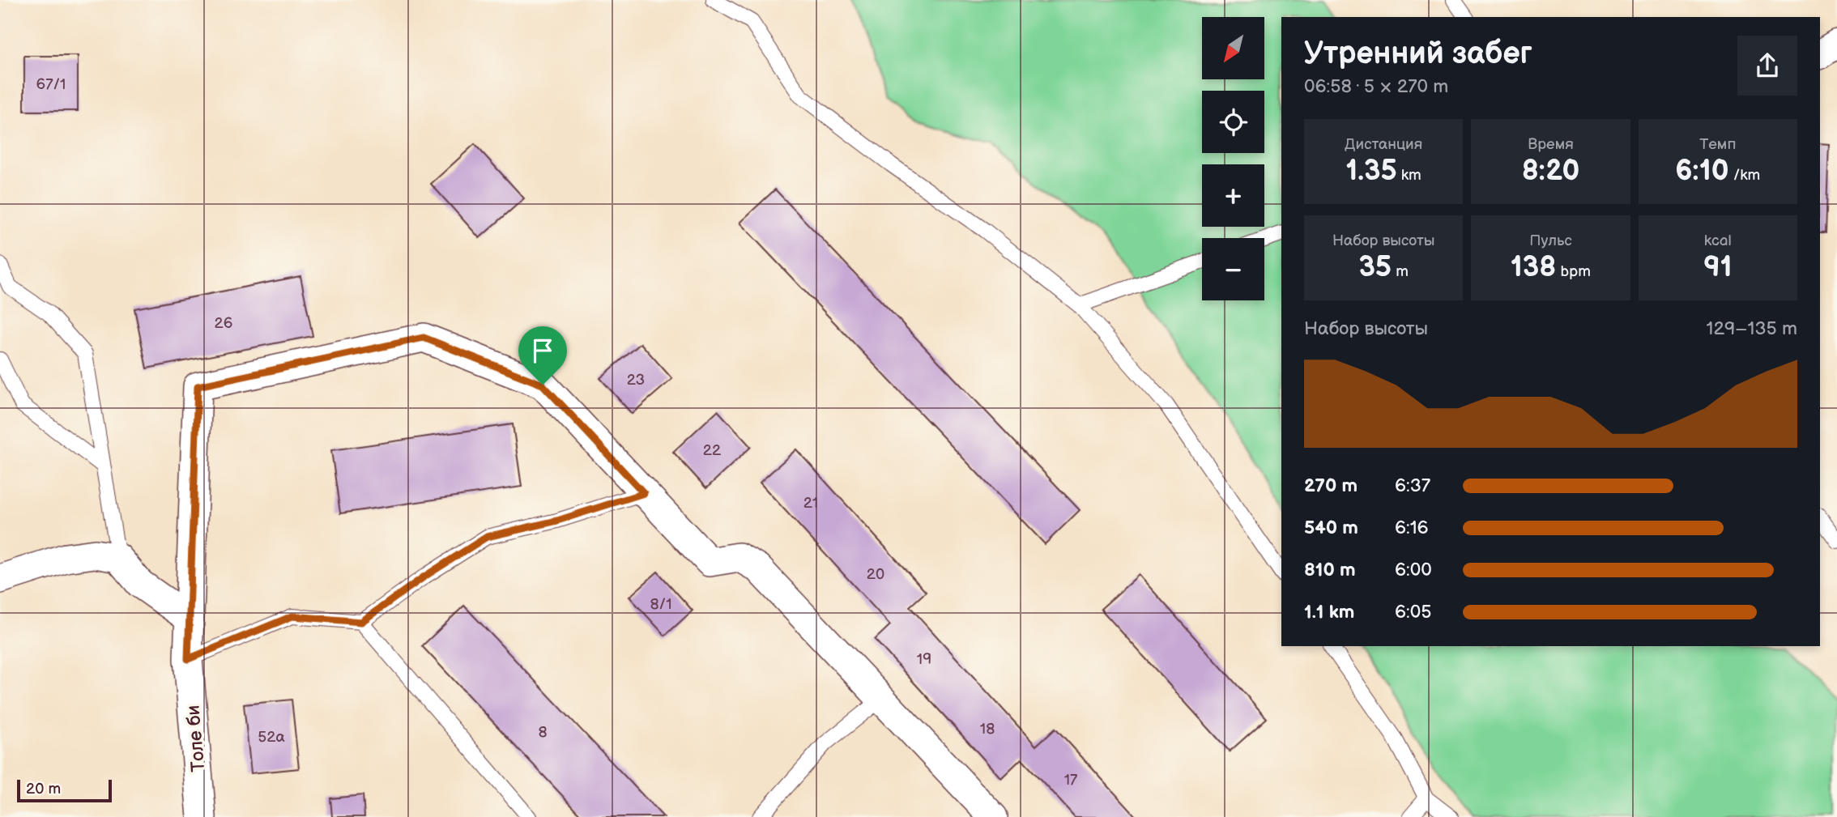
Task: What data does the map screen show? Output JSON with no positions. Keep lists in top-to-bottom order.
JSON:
{
  "streets": {
    "street": ["Толе би"]
  },
  "house_numbers": [
    "67/1",
    "26",
    "23",
    "22",
    "21",
    "20",
    "8/1",
    "19",
    "18",
    "8",
    "52а",
    "17"
  ],
  "scale_bar": "20 m",
  "north": "bottom left",
  "page": {
    "map_buttons": ["+", "−"],
    "heading": ["Утренний забег", "06:58 · 5 × 270 m"],
    "stats": [
      ["Дистанция", "1.35 km"],
      ["Время", "8:20"],
      ["Темп", "6:10 /km"],
      ["Набор высоты", "35 m"],
      ["Пульс", "138 bpm"],
      ["kcal", "91"]
    ],
    "chart": ["Набор высоты", "129–135 m"],
    "list": [
      {
        "name": "270 m",
        "note": "6:37"
      },
      {
        "name": "540 m",
        "note": "6:16"
      },
      {
        "name": "810 m",
        "note": "6:00"
      },
      {
        "name": "1.1 km",
        "note": "6:05"
      }
    ],
    "scale": "20 m"
  }
}
